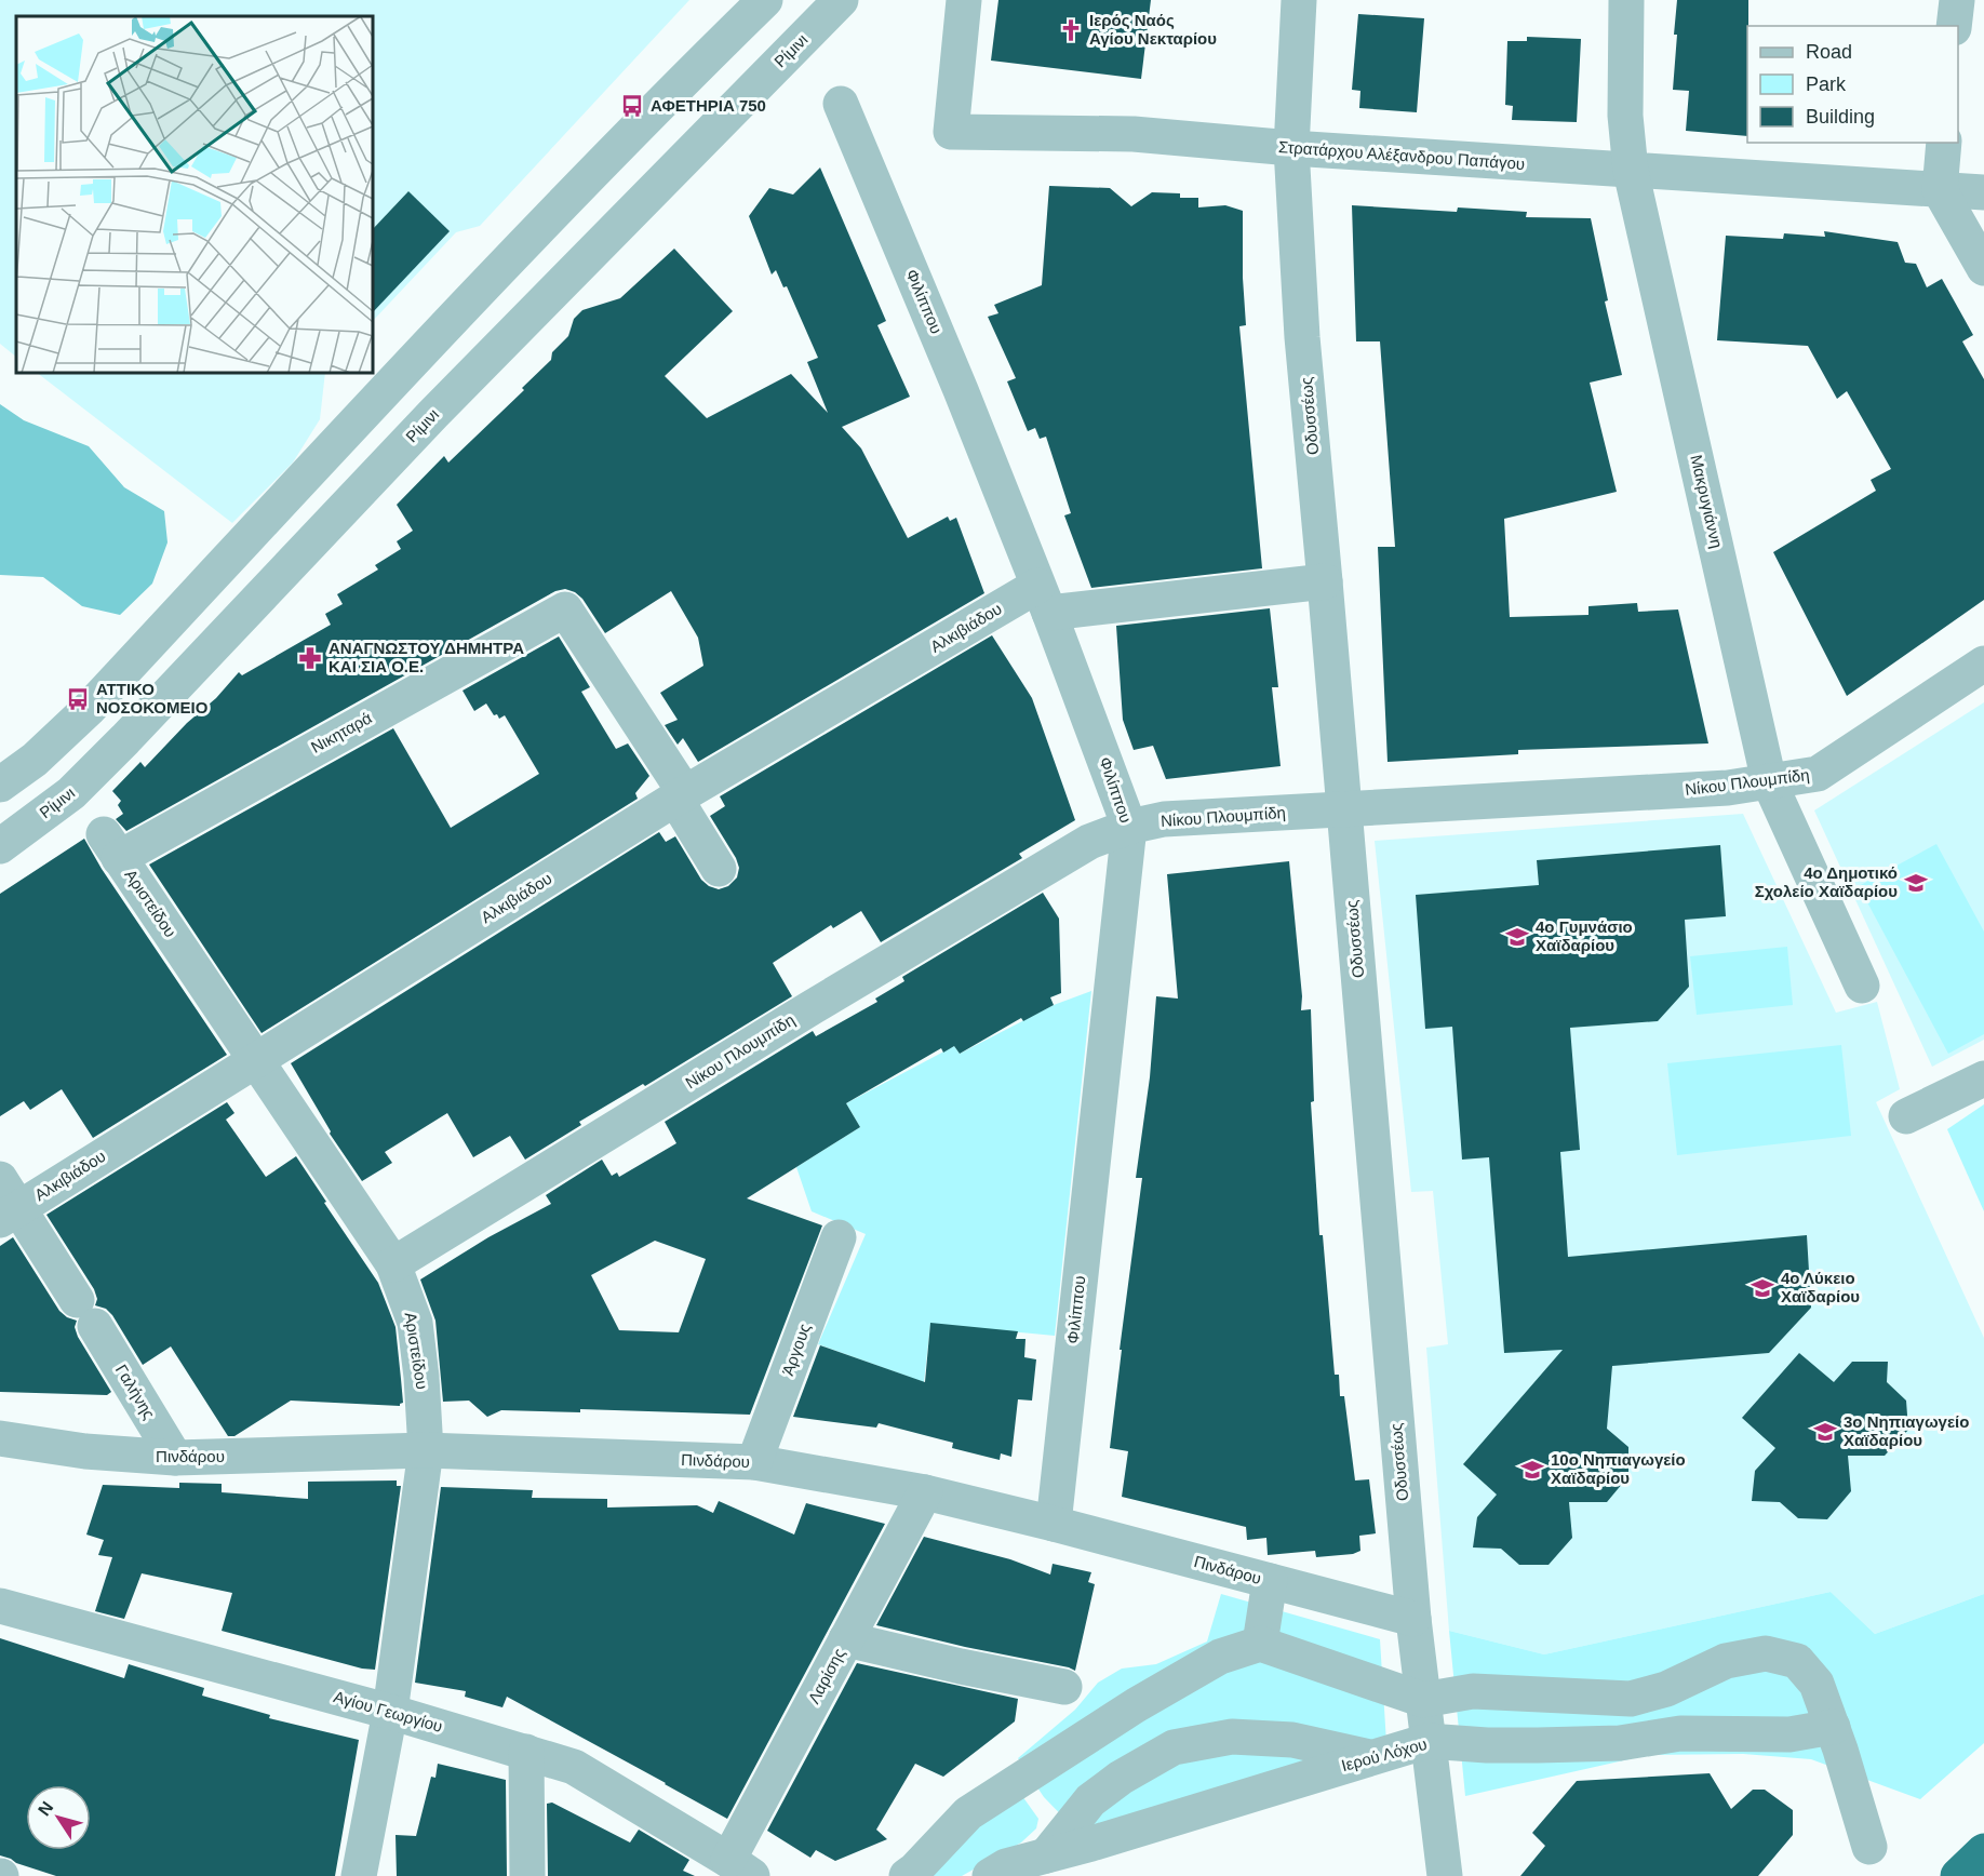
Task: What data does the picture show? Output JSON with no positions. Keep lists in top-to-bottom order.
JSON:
{
  "streets": {
    "street": [
      "Ρίμινι",
      "Στρατάρχου Αλέξανδρου Παπάγου",
      "Φιλίππου",
      "Οδυσσέως",
      "Μακρυγιάννη",
      "Αλκιβιάδου",
      "Νικηταρά",
      "Νίκου Πλουμπίδη",
      "Αριστείδου",
      "Άργους",
      "Γαλήνης",
      "Πινδάρου",
      "Λαρίσης",
      "Αγίου Γεωργίου",
      "Ιερού Λόχου"
    ]
  },
  "crossings": [
    ["Στρατάρχου Αλέξανδρου Παπάγου", "Οδυσσέως"],
    ["Στρατάρχου Αλέξανδρου Παπάγου", "Μακρυγιάννη"],
    ["Φιλίππου", "Αλκιβιάδου"],
    ["Φιλίππου", "Νίκου Πλουμπίδη"],
    ["Φιλίππου", "Πινδάρου"],
    ["Οδυσσέως", "Νίκου Πλουμπίδη"],
    ["Οδυσσέως", "Πινδάρου"],
    ["Οδυσσέως", "Ιερού Λόχου"],
    ["Μακρυγιάννη", "Νίκου Πλουμπίδη"],
    ["Αλκιβιάδου", "Νικηταρά"],
    ["Αλκιβιάδου", "Αριστείδου"],
    ["Αλκιβιάδου", "Γαλήνης"],
    ["Νικηταρά", "Αριστείδου"],
    ["Νίκου Πλουμπίδη", "Αριστείδου"],
    ["Αριστείδου", "Πινδάρου"],
    ["Αριστείδου", "Αγίου Γεωργίου"],
    ["Άργους", "Πινδάρου"],
    ["Γαλήνης", "Πινδάρου"],
    ["Πινδάρου", "Λαρίσης"],
    ["Λαρίσης", "Αγίου Γεωργίου"]
  ],
  "places": {
    "church": ["Ιερός Ναός Αγίου Νεκταρίου"],
    "bus stop": ["ΑΦΕΤΗΡΙΑ 750", "ΑΤΤΙΚΟ ΝΟΣΟΚΟΜΕΙΟ"],
    "pharmacy": ["ΑΝΑΓΝΩΣΤΟΥ ΔΗΜΗΤΡΑ ΚΑΙ ΣΙΑ Ο.Ε."],
    "school or university": [
      "4ο Δημοτικό Σχολείο Χαϊδαρίου",
      "4ο Γυμνάσιο Χαϊδαρίου",
      "4ο Λύκειο Χαϊδαρίου",
      "3ο Νηπιαγωγείο Χαϊδαρίου",
      "10ο Νηπιαγωγείο Χαϊδαρίου"
    ]
  },
  "legend": ["Road", "Park", "Building"],
  "north": "top left"
}
